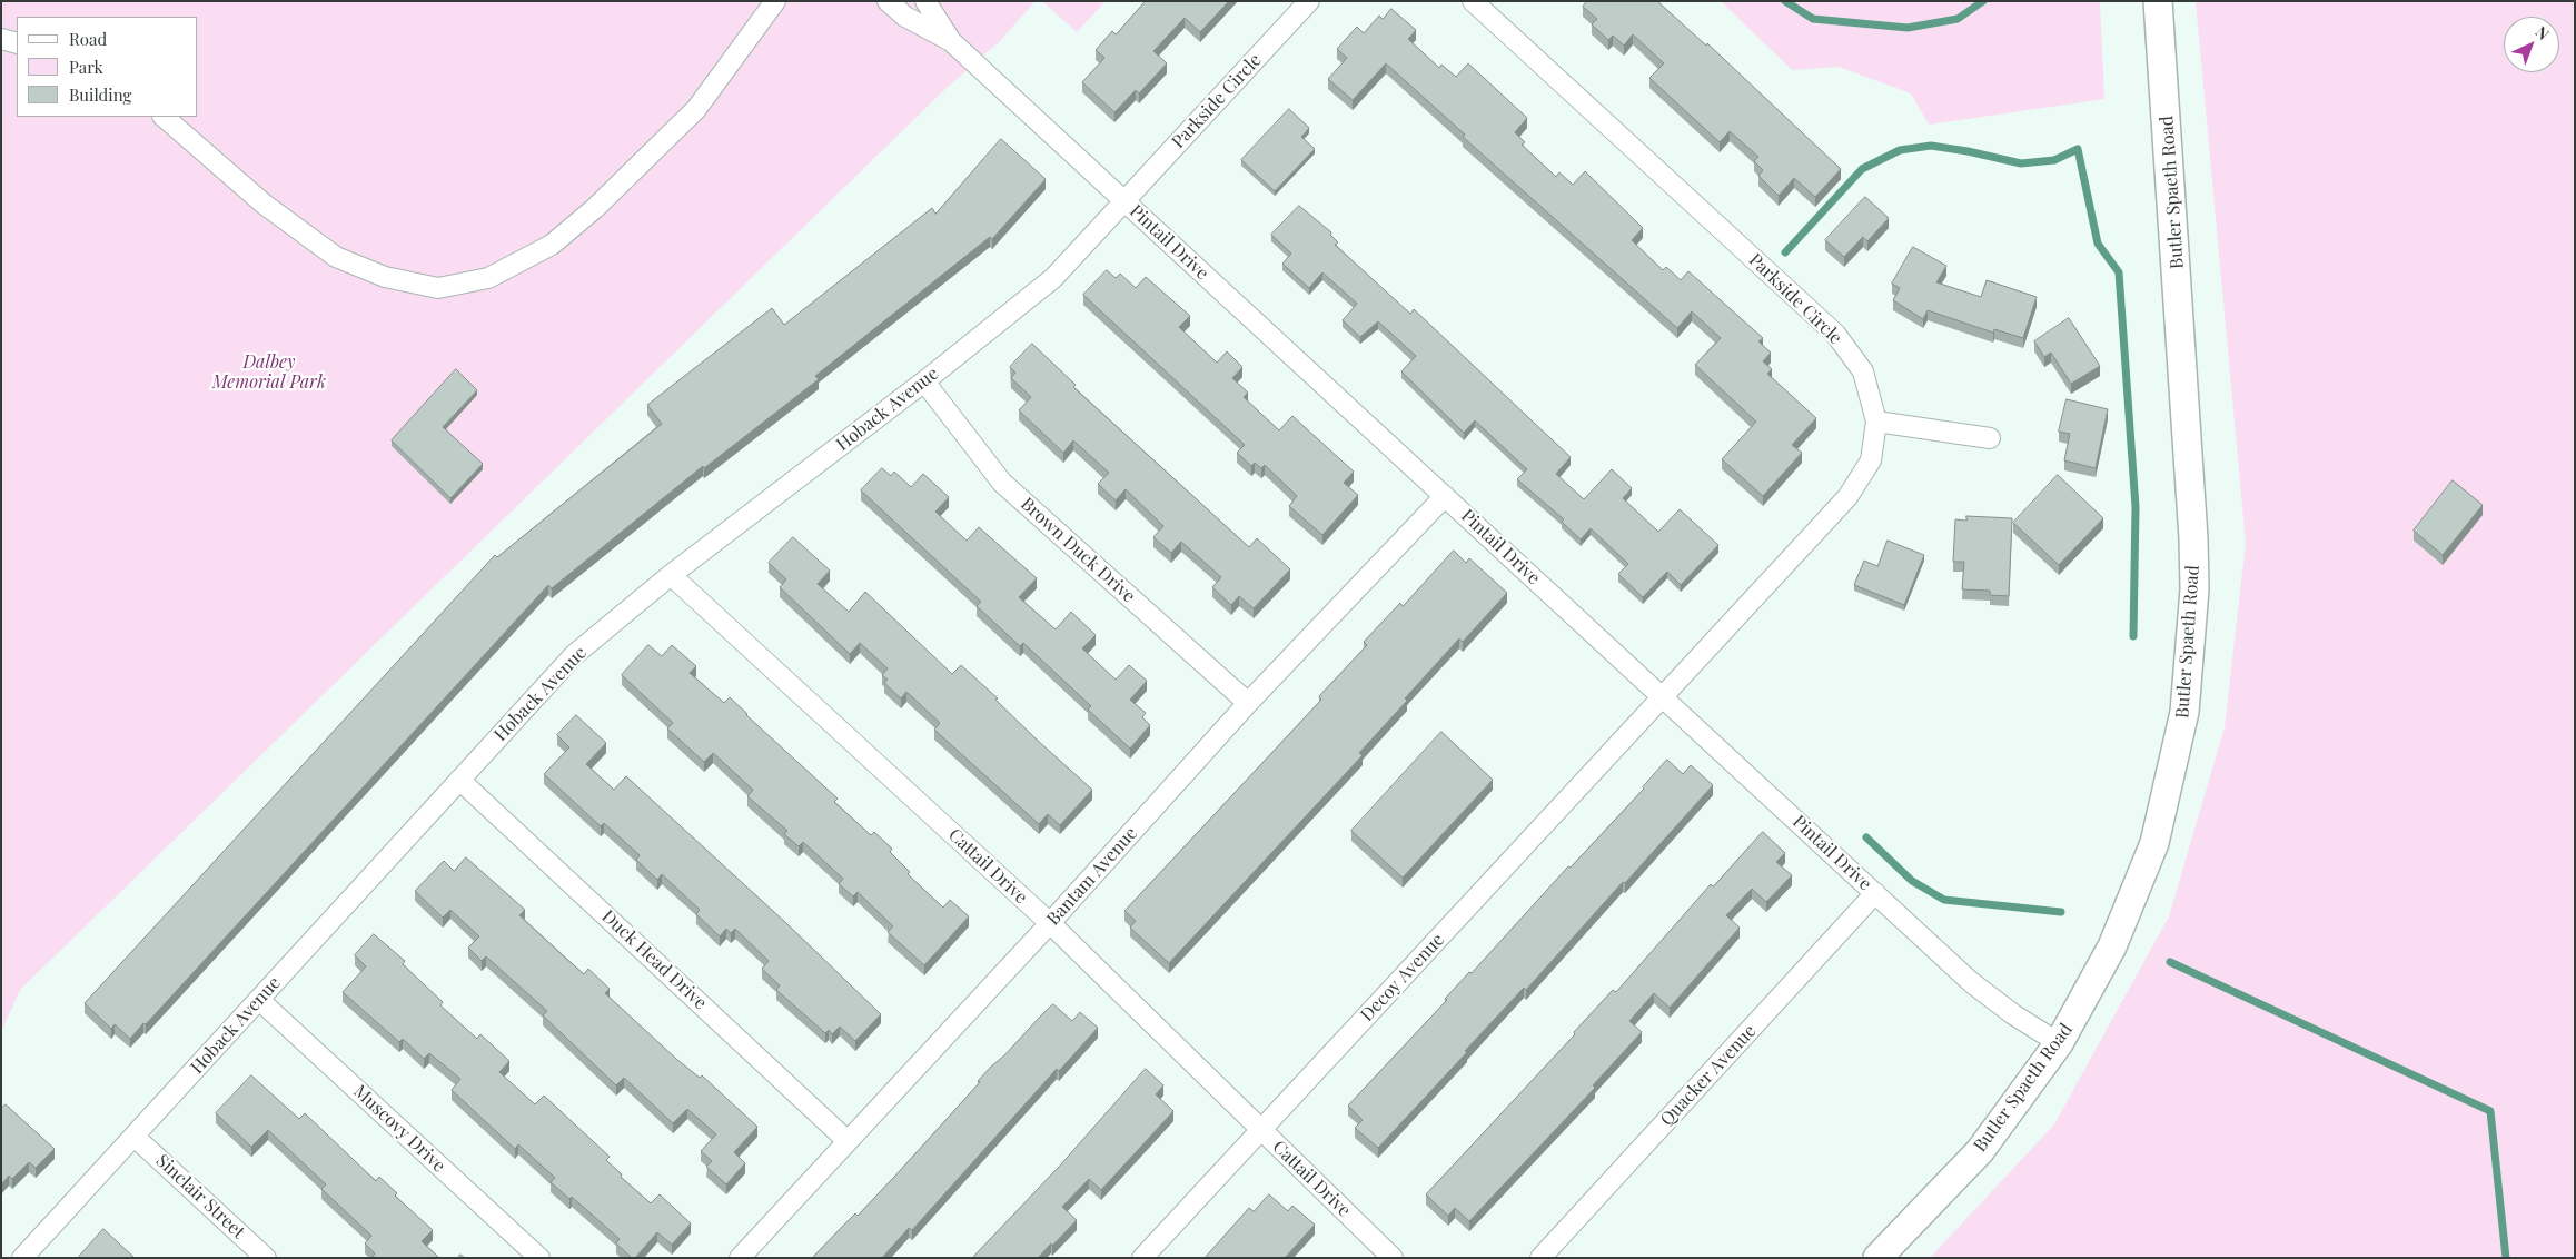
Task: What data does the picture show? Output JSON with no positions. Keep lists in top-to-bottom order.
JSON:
{
  "streets": {
    "main road": ["Butler Spaeth Road"],
    "street": [
      "Parkside Circle",
      "Pintail Drive",
      "Hoback Avenue",
      "Brown Duck Drive",
      "Cattail Drive",
      "Bantam Avenue",
      "Duck Head Drive",
      "Decoy Avenue",
      "Quacker Avenue",
      "Muscovy Drive",
      "Sinclair Street"
    ]
  },
  "crossings": [
    ["Parkside Circle", "Pintail Drive"],
    ["Parkside Circle", "Hoback Avenue"],
    ["Parkside Circle", "Decoy Avenue"],
    ["Butler Spaeth Road", "Pintail Drive"],
    ["Pintail Drive", "Hoback Avenue"],
    ["Pintail Drive", "Bantam Avenue"],
    ["Pintail Drive", "Decoy Avenue"],
    ["Pintail Drive", "Quacker Avenue"],
    ["Hoback Avenue", "Brown Duck Drive"],
    ["Hoback Avenue", "Cattail Drive"],
    ["Hoback Avenue", "Duck Head Drive"],
    ["Hoback Avenue", "Muscovy Drive"],
    ["Hoback Avenue", "Sinclair Street"],
    ["Brown Duck Drive", "Bantam Avenue"],
    ["Cattail Drive", "Bantam Avenue"],
    ["Cattail Drive", "Decoy Avenue"],
    ["Bantam Avenue", "Duck Head Drive"]
  ],
  "parks": ["Dalbey Memorial Park"],
  "legend": ["Road", "Park", "Building"],
  "north": "top right"
}
